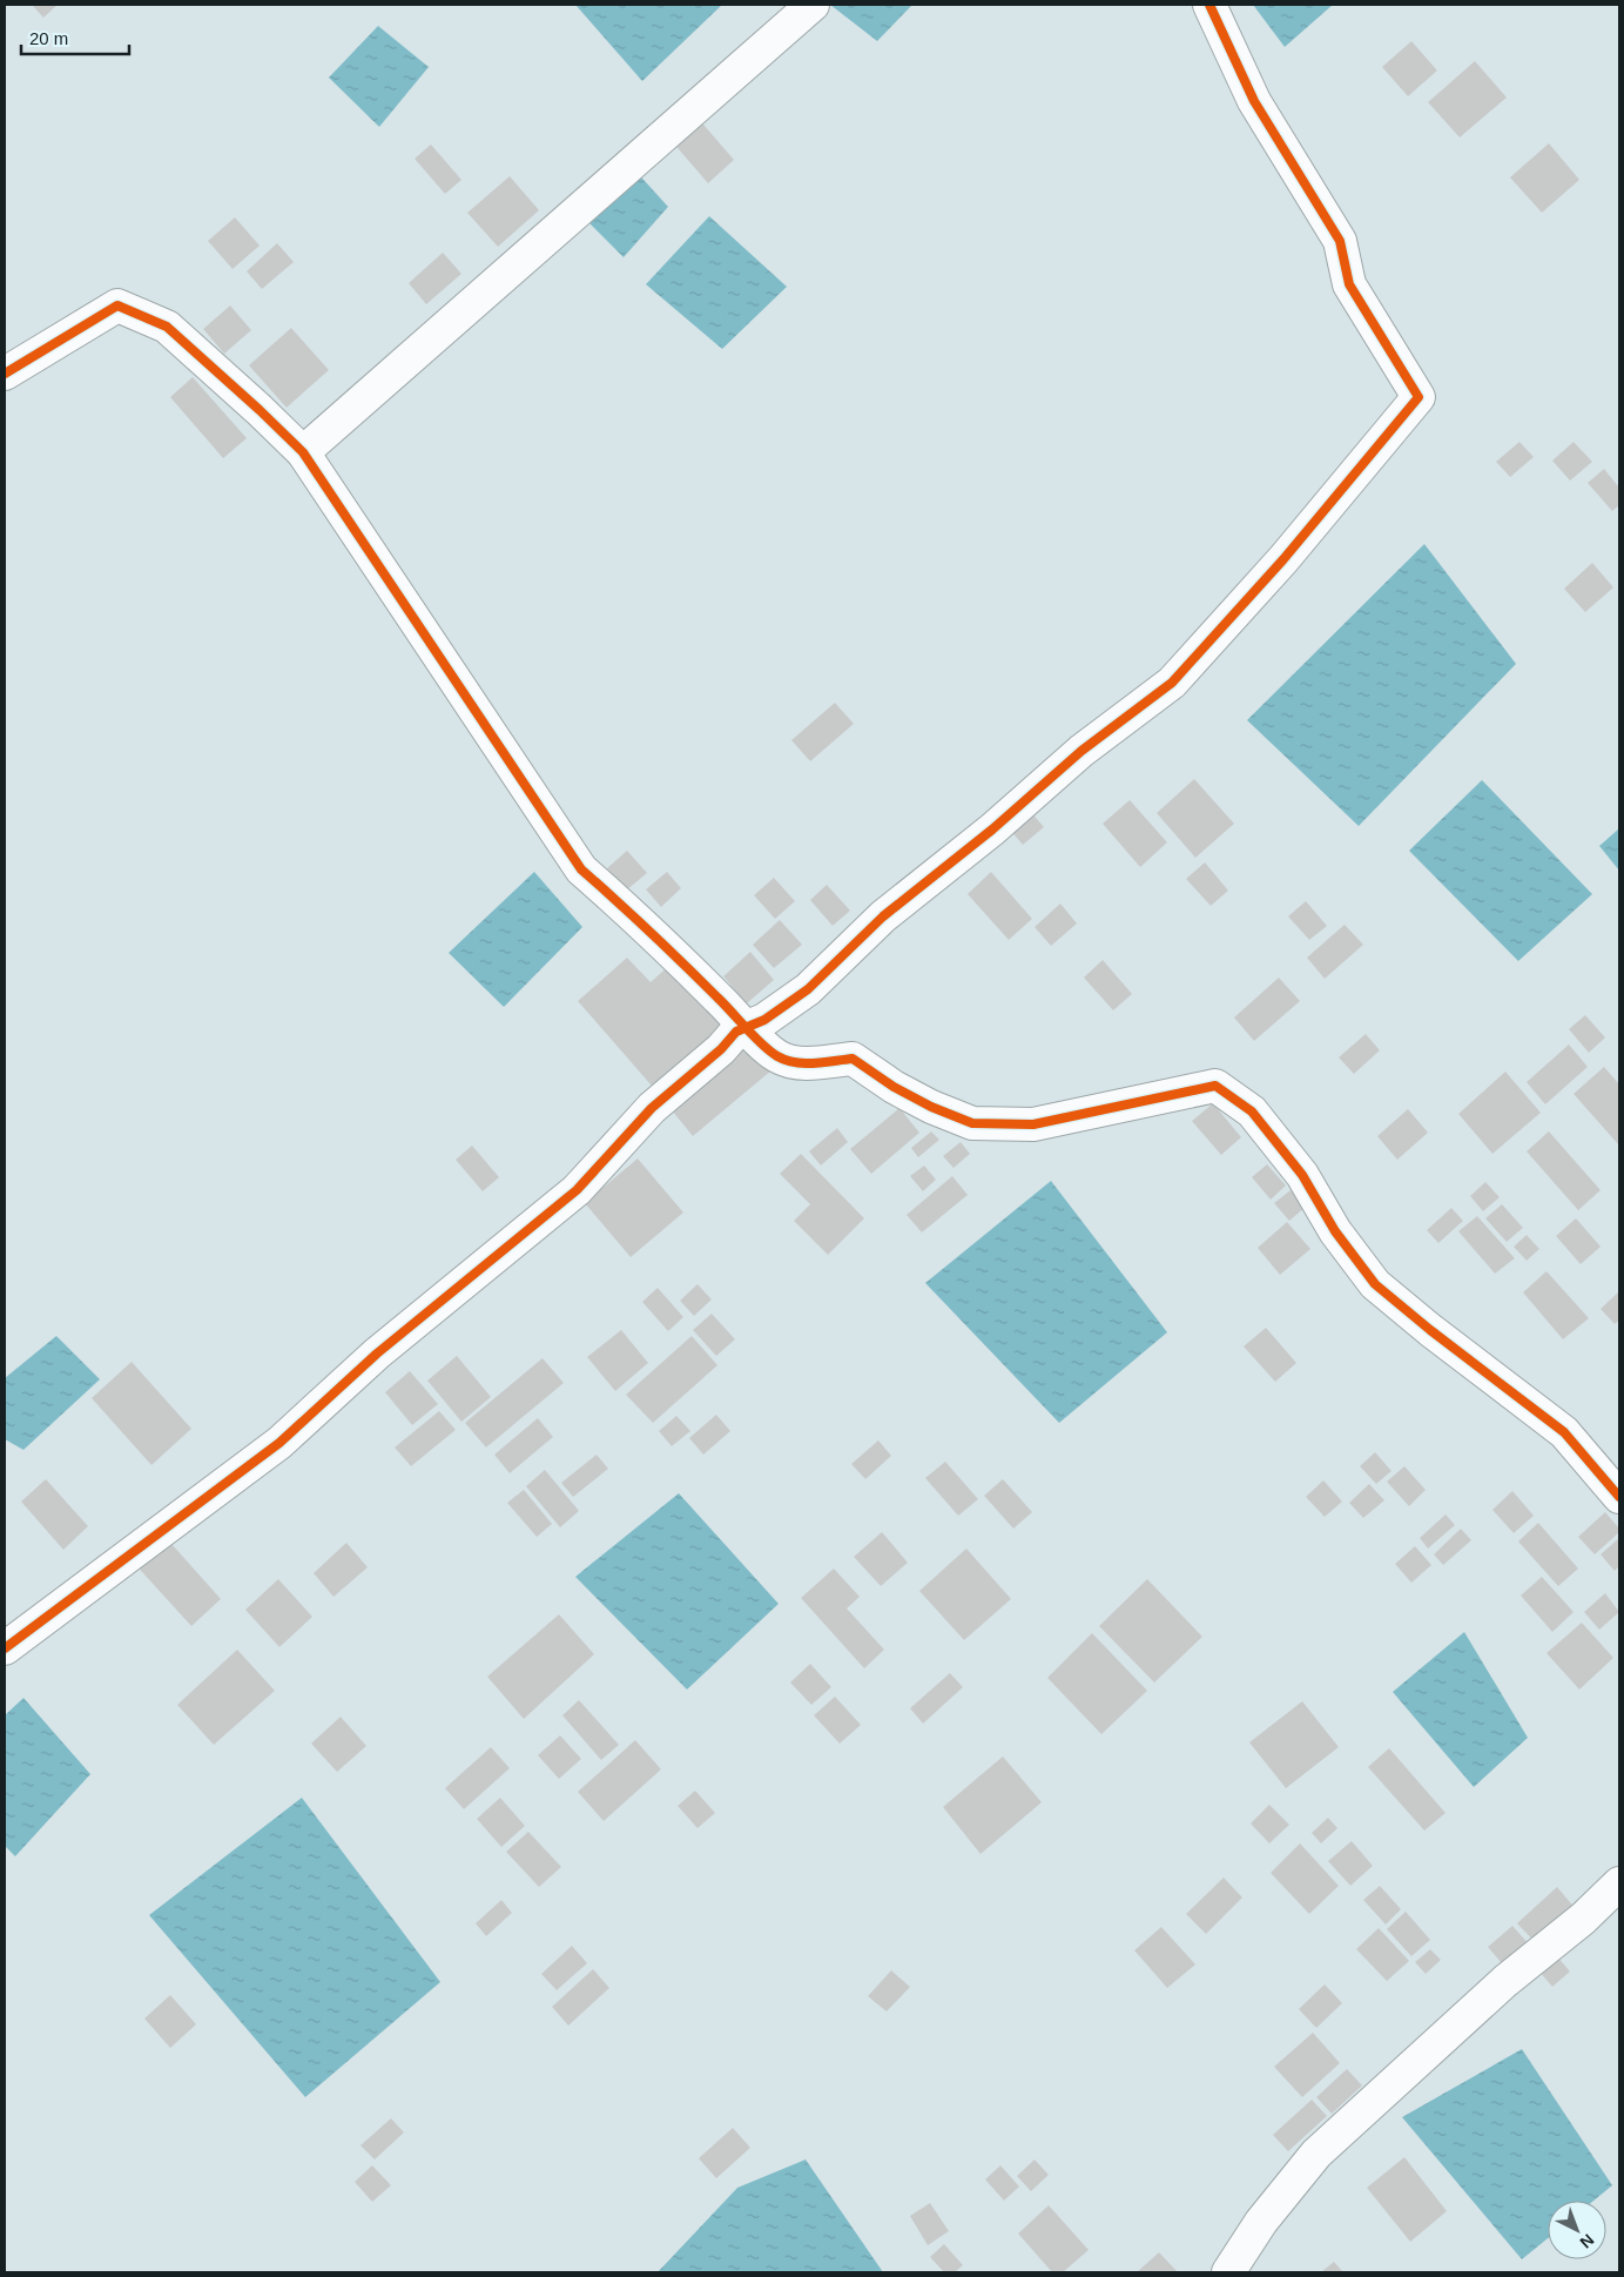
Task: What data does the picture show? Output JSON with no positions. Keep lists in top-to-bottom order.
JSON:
{
  "scale_bar": "20 m",
  "north": "bottom right"
}
